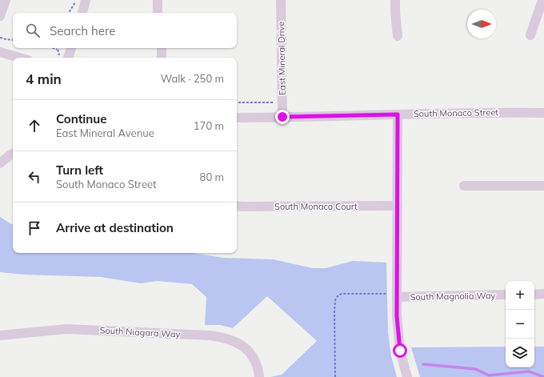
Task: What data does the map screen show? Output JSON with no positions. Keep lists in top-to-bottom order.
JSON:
{
  "streets": {
    "street": [
      "East Mineral Drive",
      "South Monaco Street",
      "South Monaco Court",
      "South Magnolia Way",
      "South Niagara Way"
    ]
  },
  "crossings": [
    ["East Mineral Drive", "South Monaco Street"]
  ],
  "north": "right",
  "page": {
    "search": "Search here",
    "heading": ["4 min", "Walk · 250 m"],
    "list": [
      ["Continue", "East Mineral Avenue", "170 m"],
      ["Turn left", "South Monaco Street", "80 m"],
      "Arrive at destination"
    ],
    "map_buttons": ["+", "−"]
  }
}
